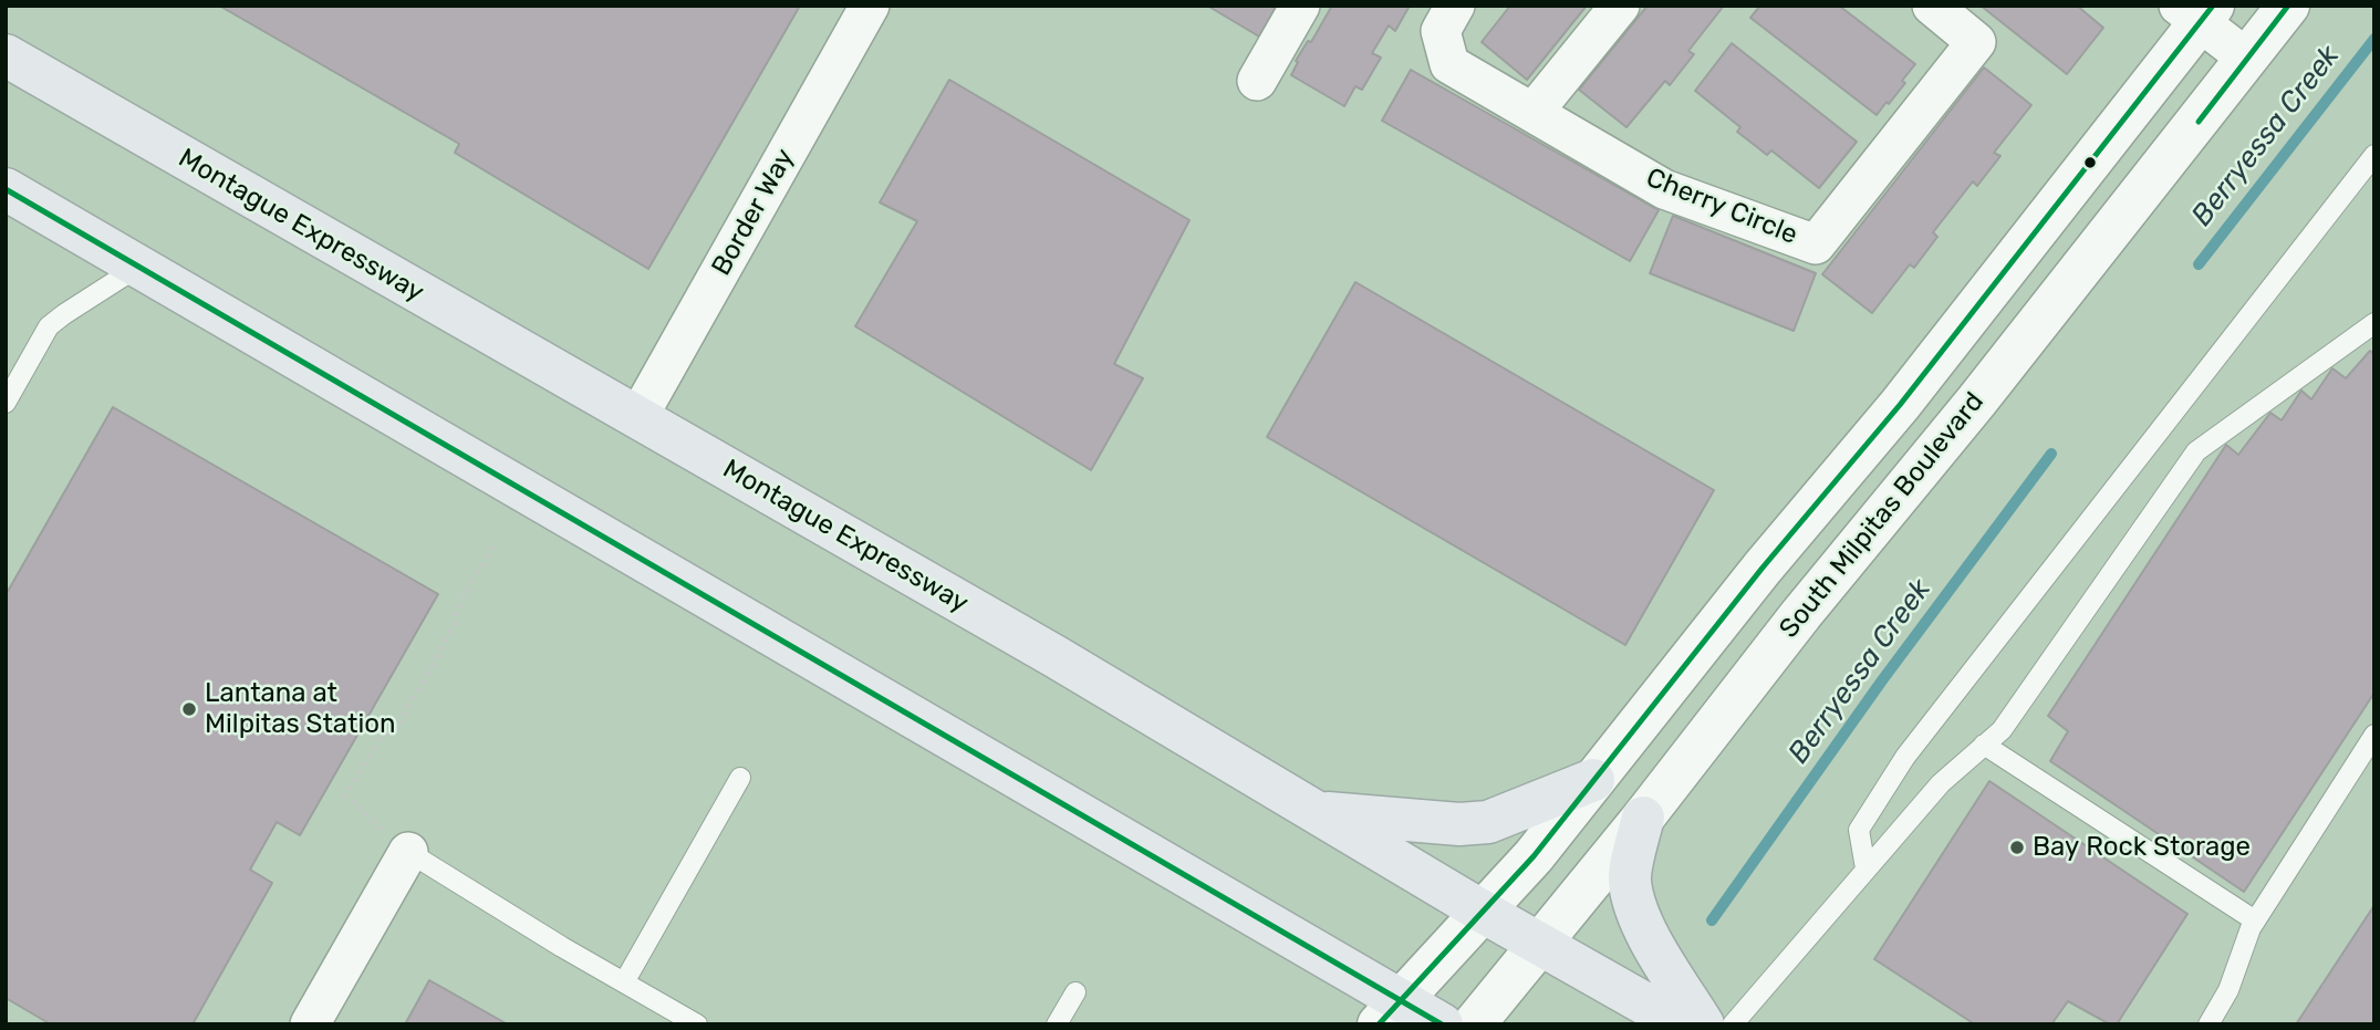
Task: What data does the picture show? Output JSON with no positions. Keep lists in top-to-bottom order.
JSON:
{
  "streets": {
    "highway": ["Montague Expressway"],
    "main road": ["South Milpitas Boulevard"],
    "street": ["Cherry Circle", "Border Way"]
  },
  "crossings": [
    ["Border Way", "Montague Expressway"],
    ["Montague Expressway", "South Milpitas Boulevard"]
  ],
  "water": ["Berryessa Creek"],
  "places": ["Lantana at Milpitas Station", "Bay Rock Storage"]
}
